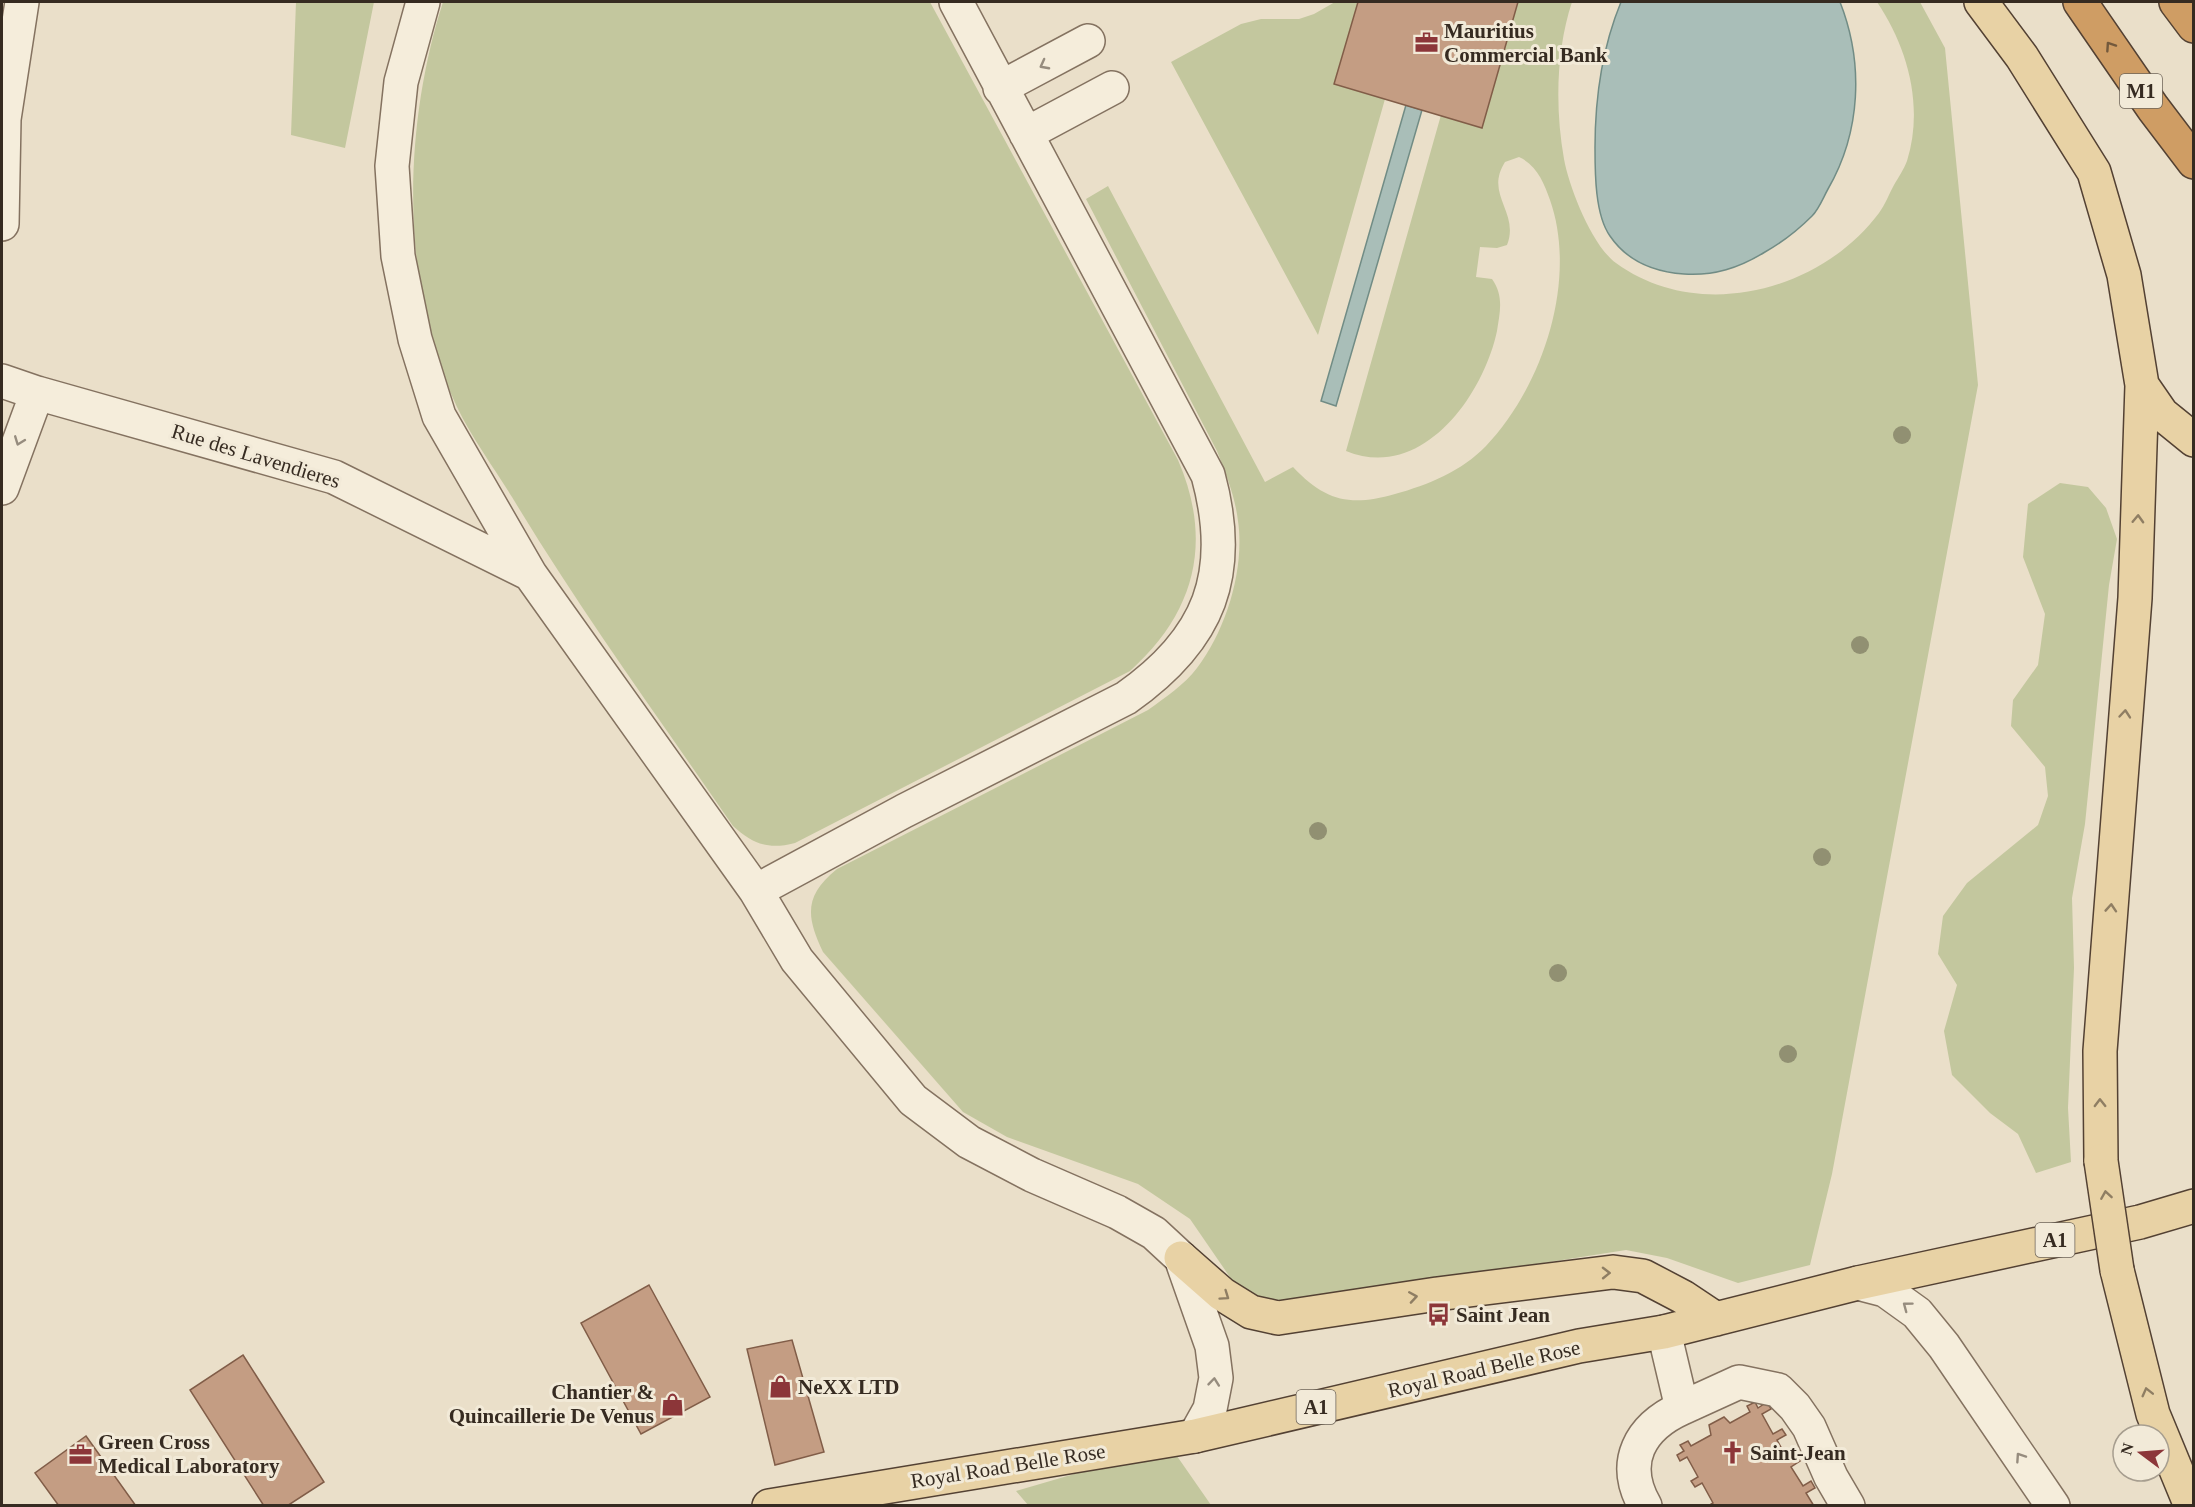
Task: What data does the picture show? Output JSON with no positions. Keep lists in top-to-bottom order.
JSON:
{
  "streets": {
    "highway": ["M1"],
    "main road": ["A1", "Royal Road Belle Rose"],
    "street": ["Rue des Lavendieres"]
  },
  "places": {
    "office": ["Mauritius Commercial Bank", "Green Cross Medical Laboratory"],
    "bus stop": ["Saint Jean"],
    "shop": ["NeXX LTD", "Chantier & Quincaillerie De Venus"],
    "church": ["Saint-Jean"]
  },
  "north": "left"
}
